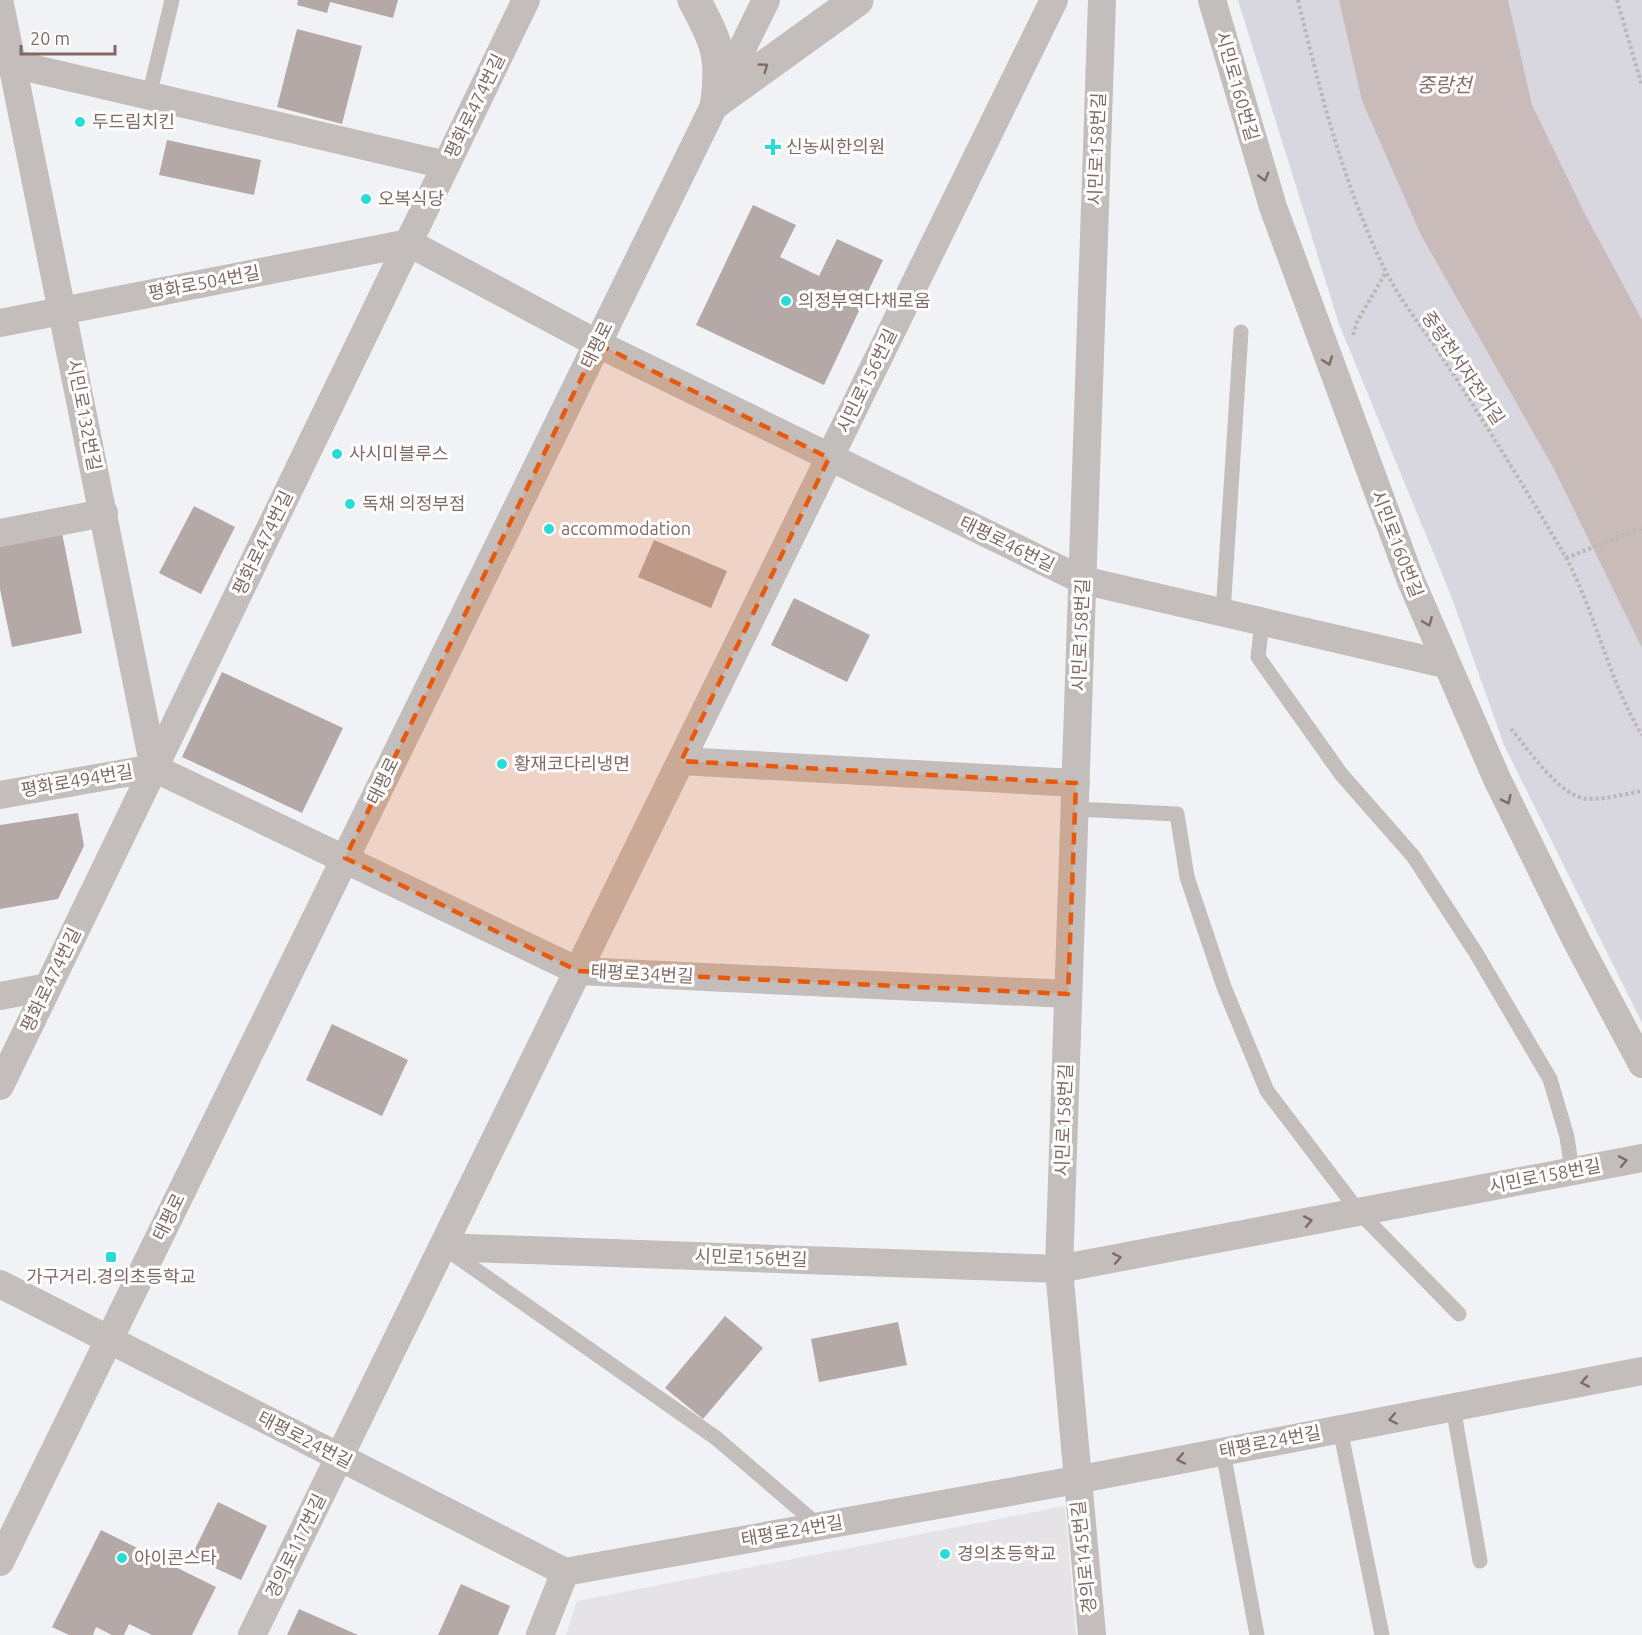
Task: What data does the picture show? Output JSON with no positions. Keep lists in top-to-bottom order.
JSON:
{
  "streets": {
    "street": [
      "시민로160번길",
      "평화로474번길",
      "시민로158번길",
      "평화로504번길",
      "태평로",
      "시민로156번길",
      "시민로132번길",
      "태평로46번길",
      "평화로494번길",
      "태평로34번길",
      "태평로24번길",
      "경의로117번길",
      "경의로145번길"
    ],
    "path": ["중랑천서자전거길"]
  },
  "crossings": [
    ["시민로160번길", "태평로46번길"],
    ["평화로474번길", "평화로504번길"],
    ["평화로474번길", "시민로132번길"],
    ["평화로474번길", "태평로46번길"],
    ["평화로474번길", "평화로494번길"],
    ["평화로474번길", "태평로34번길"],
    ["시민로158번길", "시민로156번길"],
    ["시민로158번길", "태평로46번길"],
    ["시민로158번길", "태평로34번길"],
    ["시민로158번길", "태평로24번길"],
    ["시민로158번길", "경의로145번길"],
    ["평화로504번길", "시민로132번길"],
    ["평화로504번길", "태평로46번길"],
    ["태평로", "태평로46번길"],
    ["태평로", "태평로34번길"],
    ["태평로", "태평로24번길"],
    ["시민로156번길", "태평로46번길"],
    ["시민로156번길", "태평로34번길"],
    ["시민로156번길", "태평로24번길"],
    ["시민로156번길", "경의로117번길"],
    ["시민로132번길", "평화로494번길"],
    ["시민로132번길", "태평로34번길"],
    ["평화로494번길", "태평로34번길"],
    ["태평로24번길", "경의로117번길"],
    ["태평로24번길", "경의로145번길"]
  ],
  "one_way": ["시민로160번길"],
  "water": ["중랑천"],
  "places": {
    "other": [
      "두드림치킨",
      "오복식당",
      "의정부역다채로움",
      "사시미블루스",
      "독채 의정부점",
      "accommodation",
      "황재코다리냉면",
      "경의초등학교",
      "아이콘스타"
    ],
    "health": ["신농씨한의원"],
    "transit": ["가구거리.경의초등학교"]
  },
  "scale_bar": "20 m"
}
